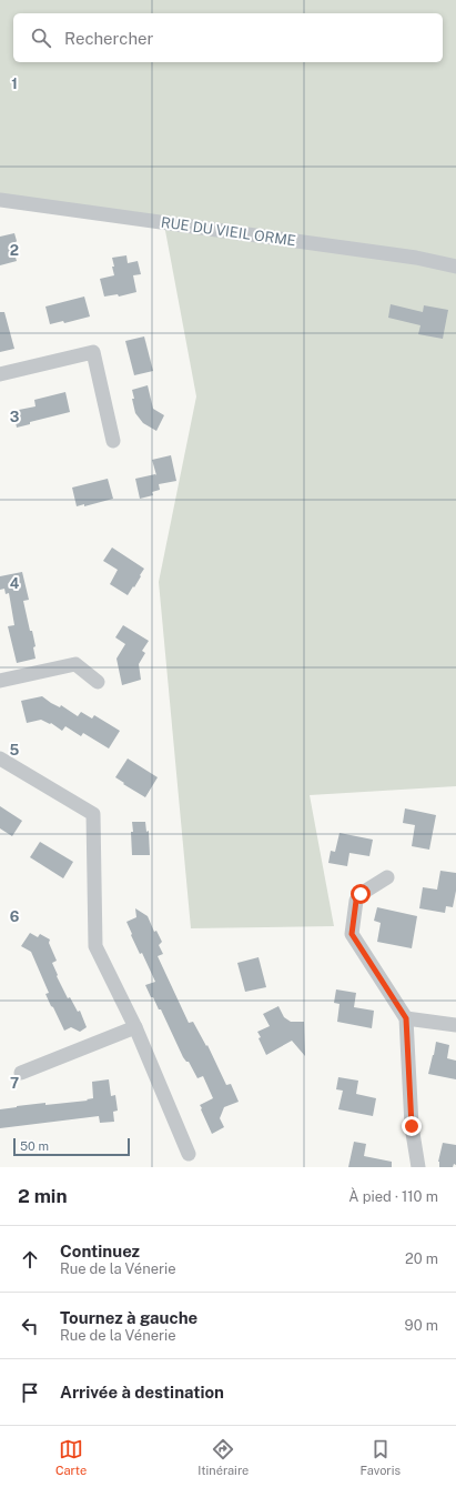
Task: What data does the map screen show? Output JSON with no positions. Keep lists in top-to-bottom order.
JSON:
{
  "streets": {
    "street": ["RUE DU VIEIL ORME"]
  },
  "scale_bar": "50 m",
  "page": {
    "search": "Rechercher",
    "scale": "50 m",
    "heading": ["2 min", "À pied · 110 m"],
    "list": [
      ["Continuez", "Rue de la Vénerie", "20 m"],
      ["Tournez à gauche", "Rue de la Vénerie", "90 m"],
      "Arrivée à destination"
    ],
    "nav": ["Carte", "Itinéraire", "Favoris"]
  },
  "grid": {
    "rows": [
      "1",
      "2",
      "3",
      "4",
      "5",
      "6",
      "7"
    ]
  }
}
